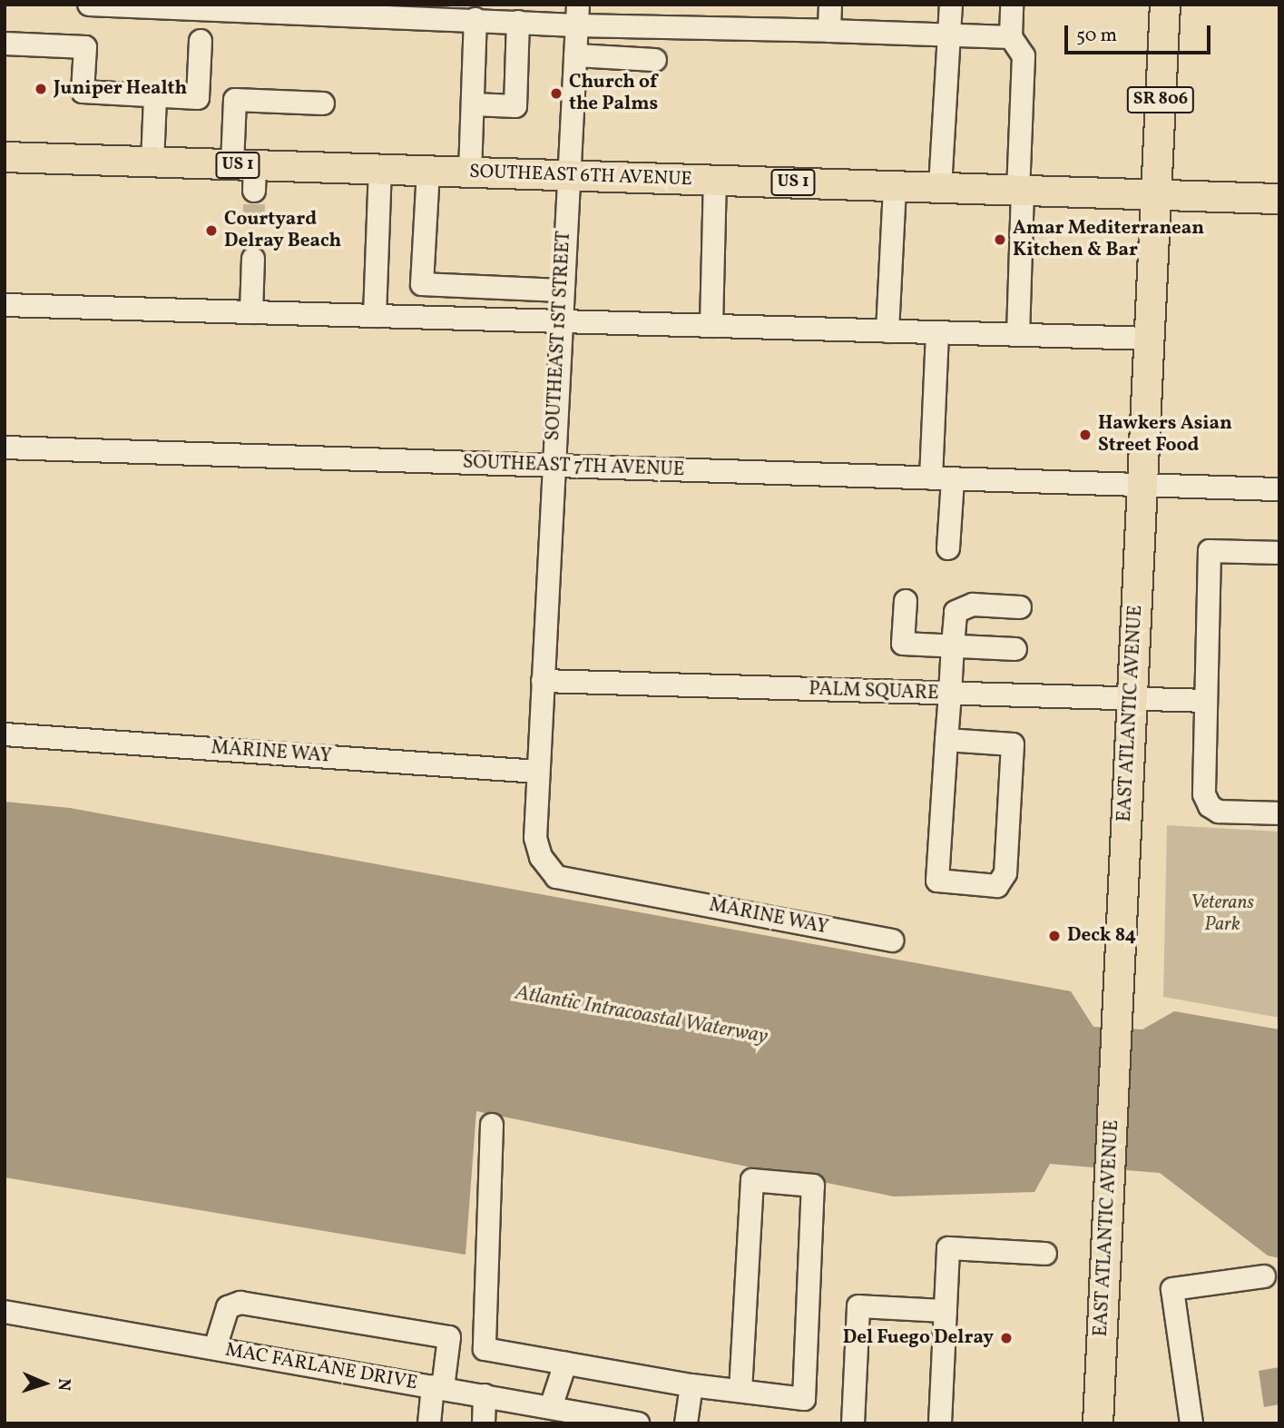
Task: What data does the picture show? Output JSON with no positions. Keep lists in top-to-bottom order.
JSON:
{
  "streets": {
    "main road": [
      "SR 806",
      "US 1",
      "SOUTHEAST 6TH AVENUE",
      "EAST ATLANTIC AVENUE"
    ],
    "street": [
      "SOUTHEAST 1ST STREET",
      "SOUTHEAST 7TH AVENUE",
      "PALM SQUARE",
      "MARINE WAY",
      "MAC FARLANE DRIVE"
    ]
  },
  "crossings": [
    ["US 1", "SOUTHEAST 6TH AVENUE"],
    ["US 1", "EAST ATLANTIC AVENUE"],
    ["SOUTHEAST 6TH AVENUE", "SOUTHEAST 1ST STREET"],
    ["SOUTHEAST 6TH AVENUE", "EAST ATLANTIC AVENUE"],
    ["SOUTHEAST 1ST STREET", "SOUTHEAST 7TH AVENUE"],
    ["SOUTHEAST 1ST STREET", "PALM SQUARE"],
    ["SOUTHEAST 1ST STREET", "MARINE WAY"],
    ["SOUTHEAST 7TH AVENUE", "EAST ATLANTIC AVENUE"],
    ["PALM SQUARE", "EAST ATLANTIC AVENUE"]
  ],
  "water": ["Atlantic Intracoastal Waterway"],
  "parks": ["Veterans Park"],
  "places": [
    "Juniper Health",
    "Church of the Palms",
    "Courtyard Delray Beach",
    "Amar Mediterranean Kitchen & Bar",
    "Hawkers Asian Street Food",
    "Deck 84",
    "Del Fuego Delray"
  ],
  "scale_bar": "50 m",
  "north": "right"
}
